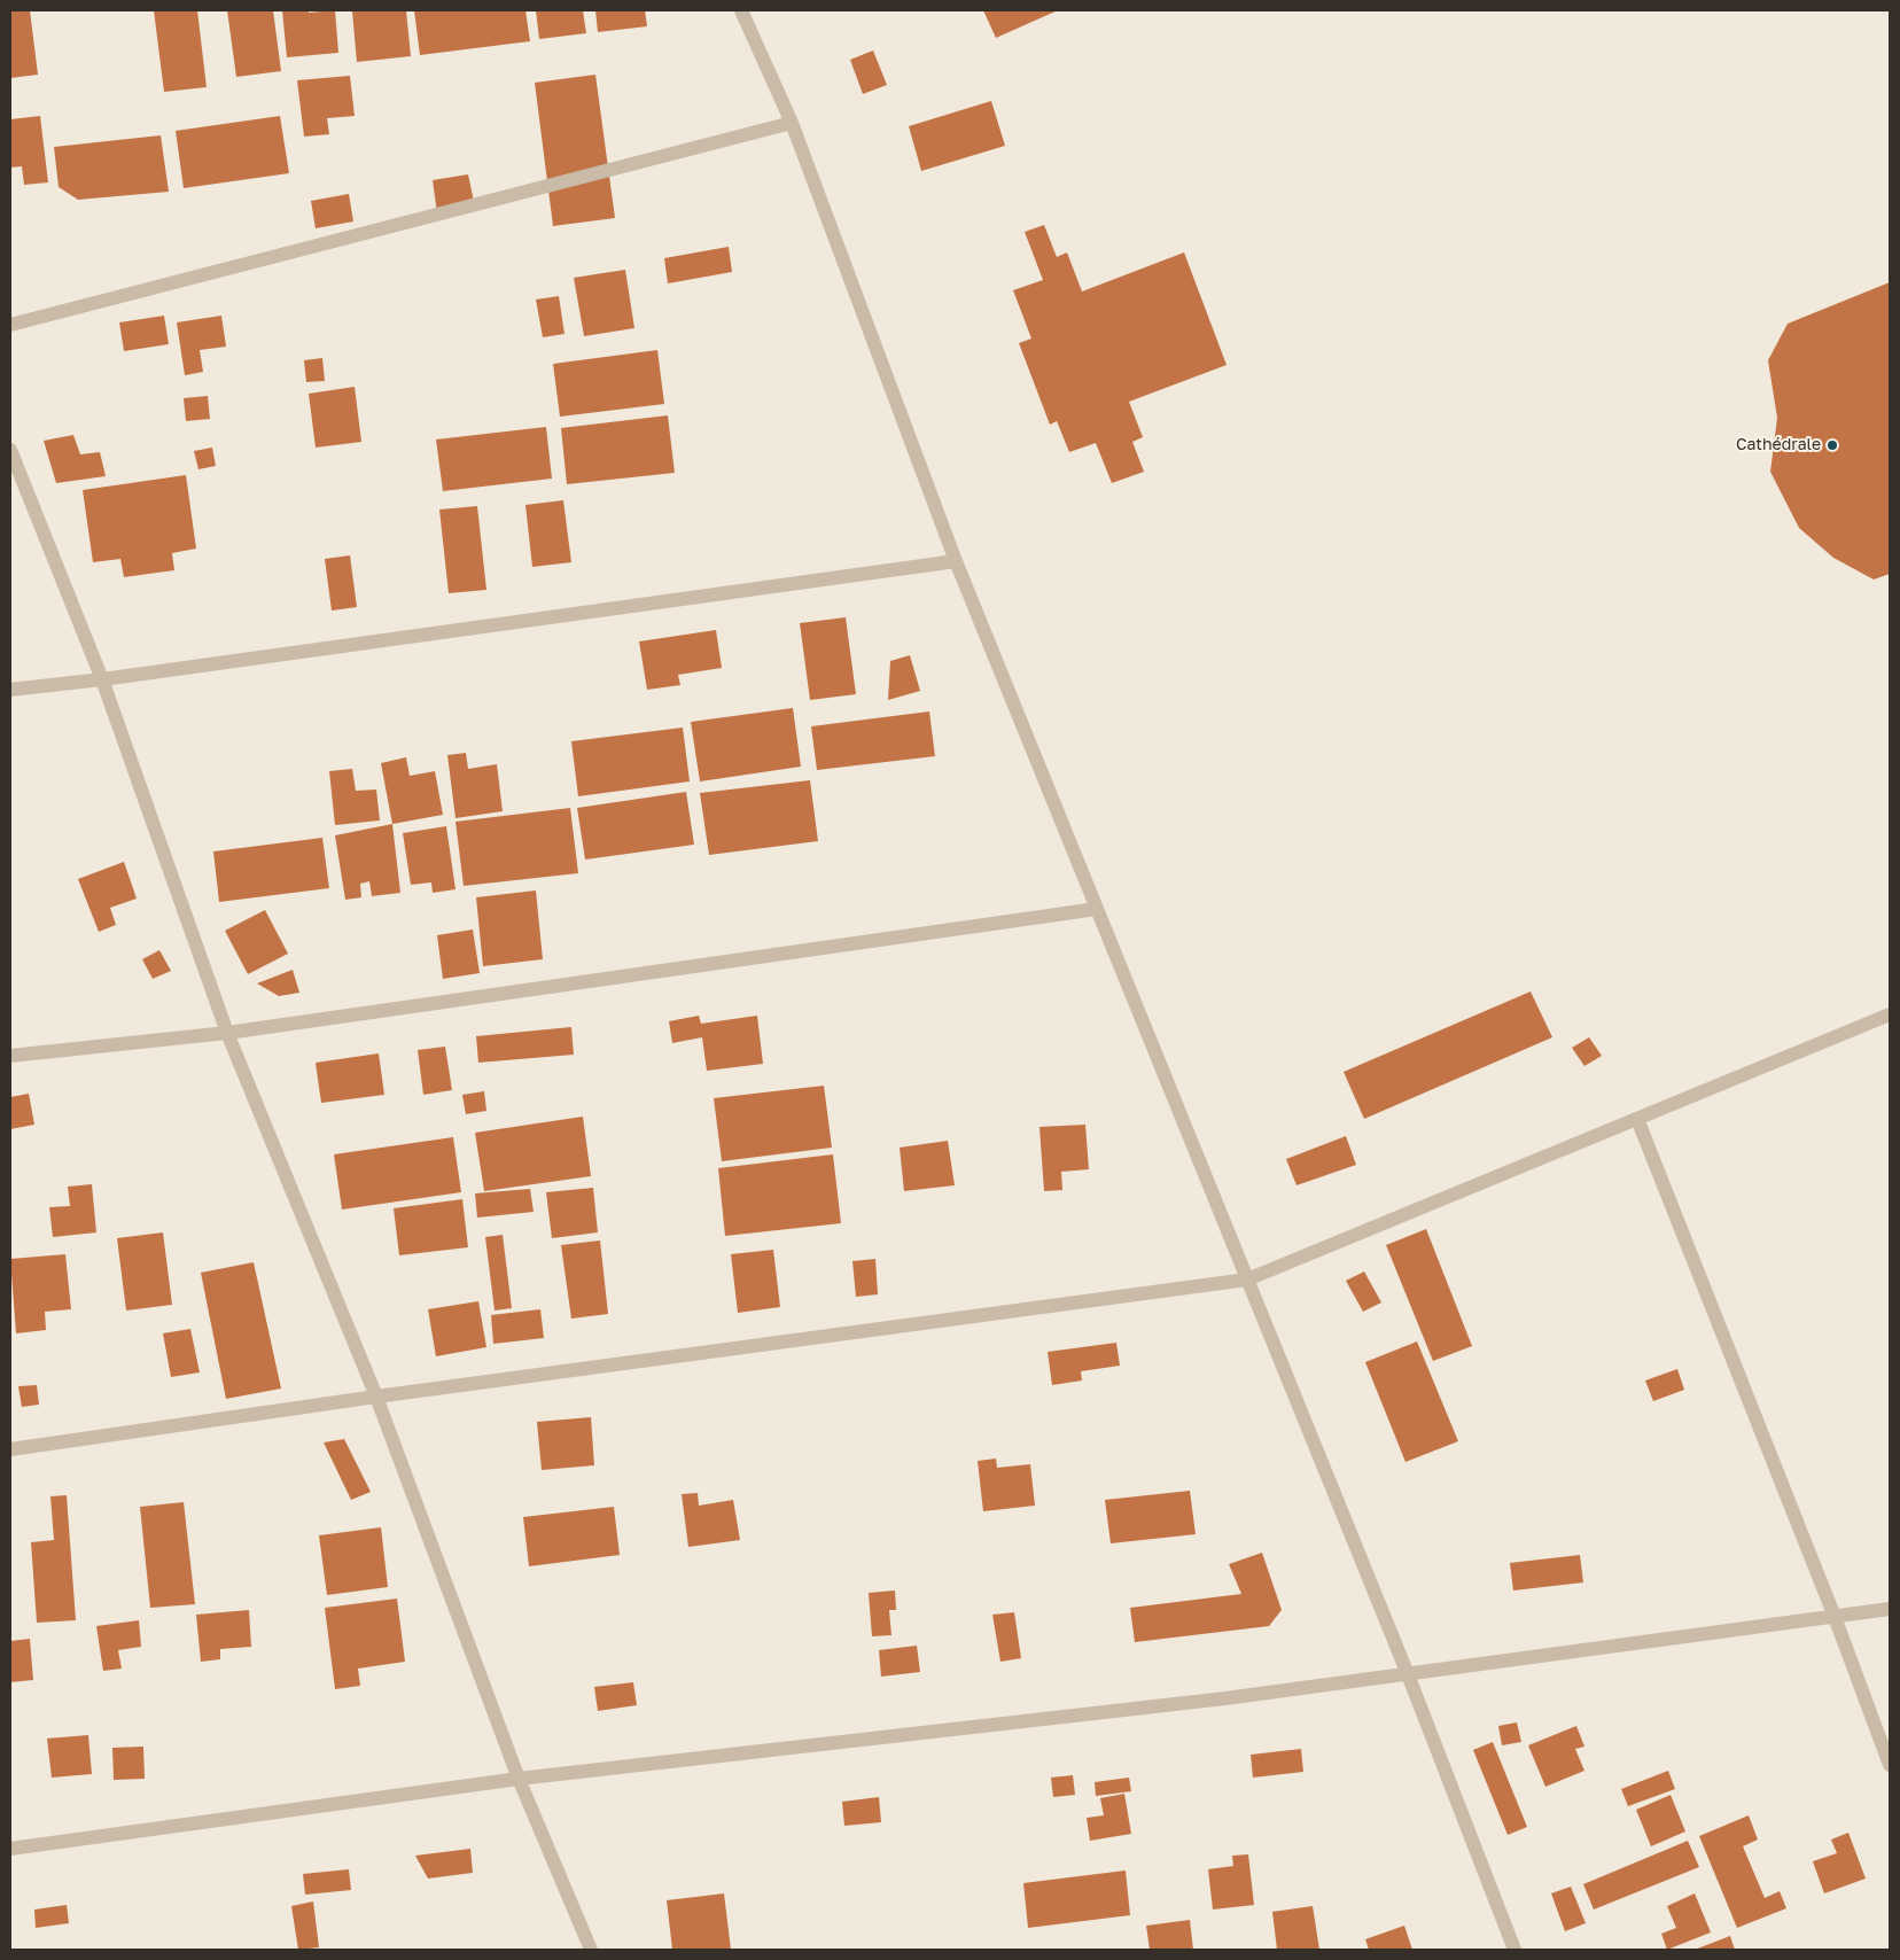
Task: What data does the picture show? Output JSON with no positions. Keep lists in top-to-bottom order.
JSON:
{
  "places": ["Cathédrale"]
}
